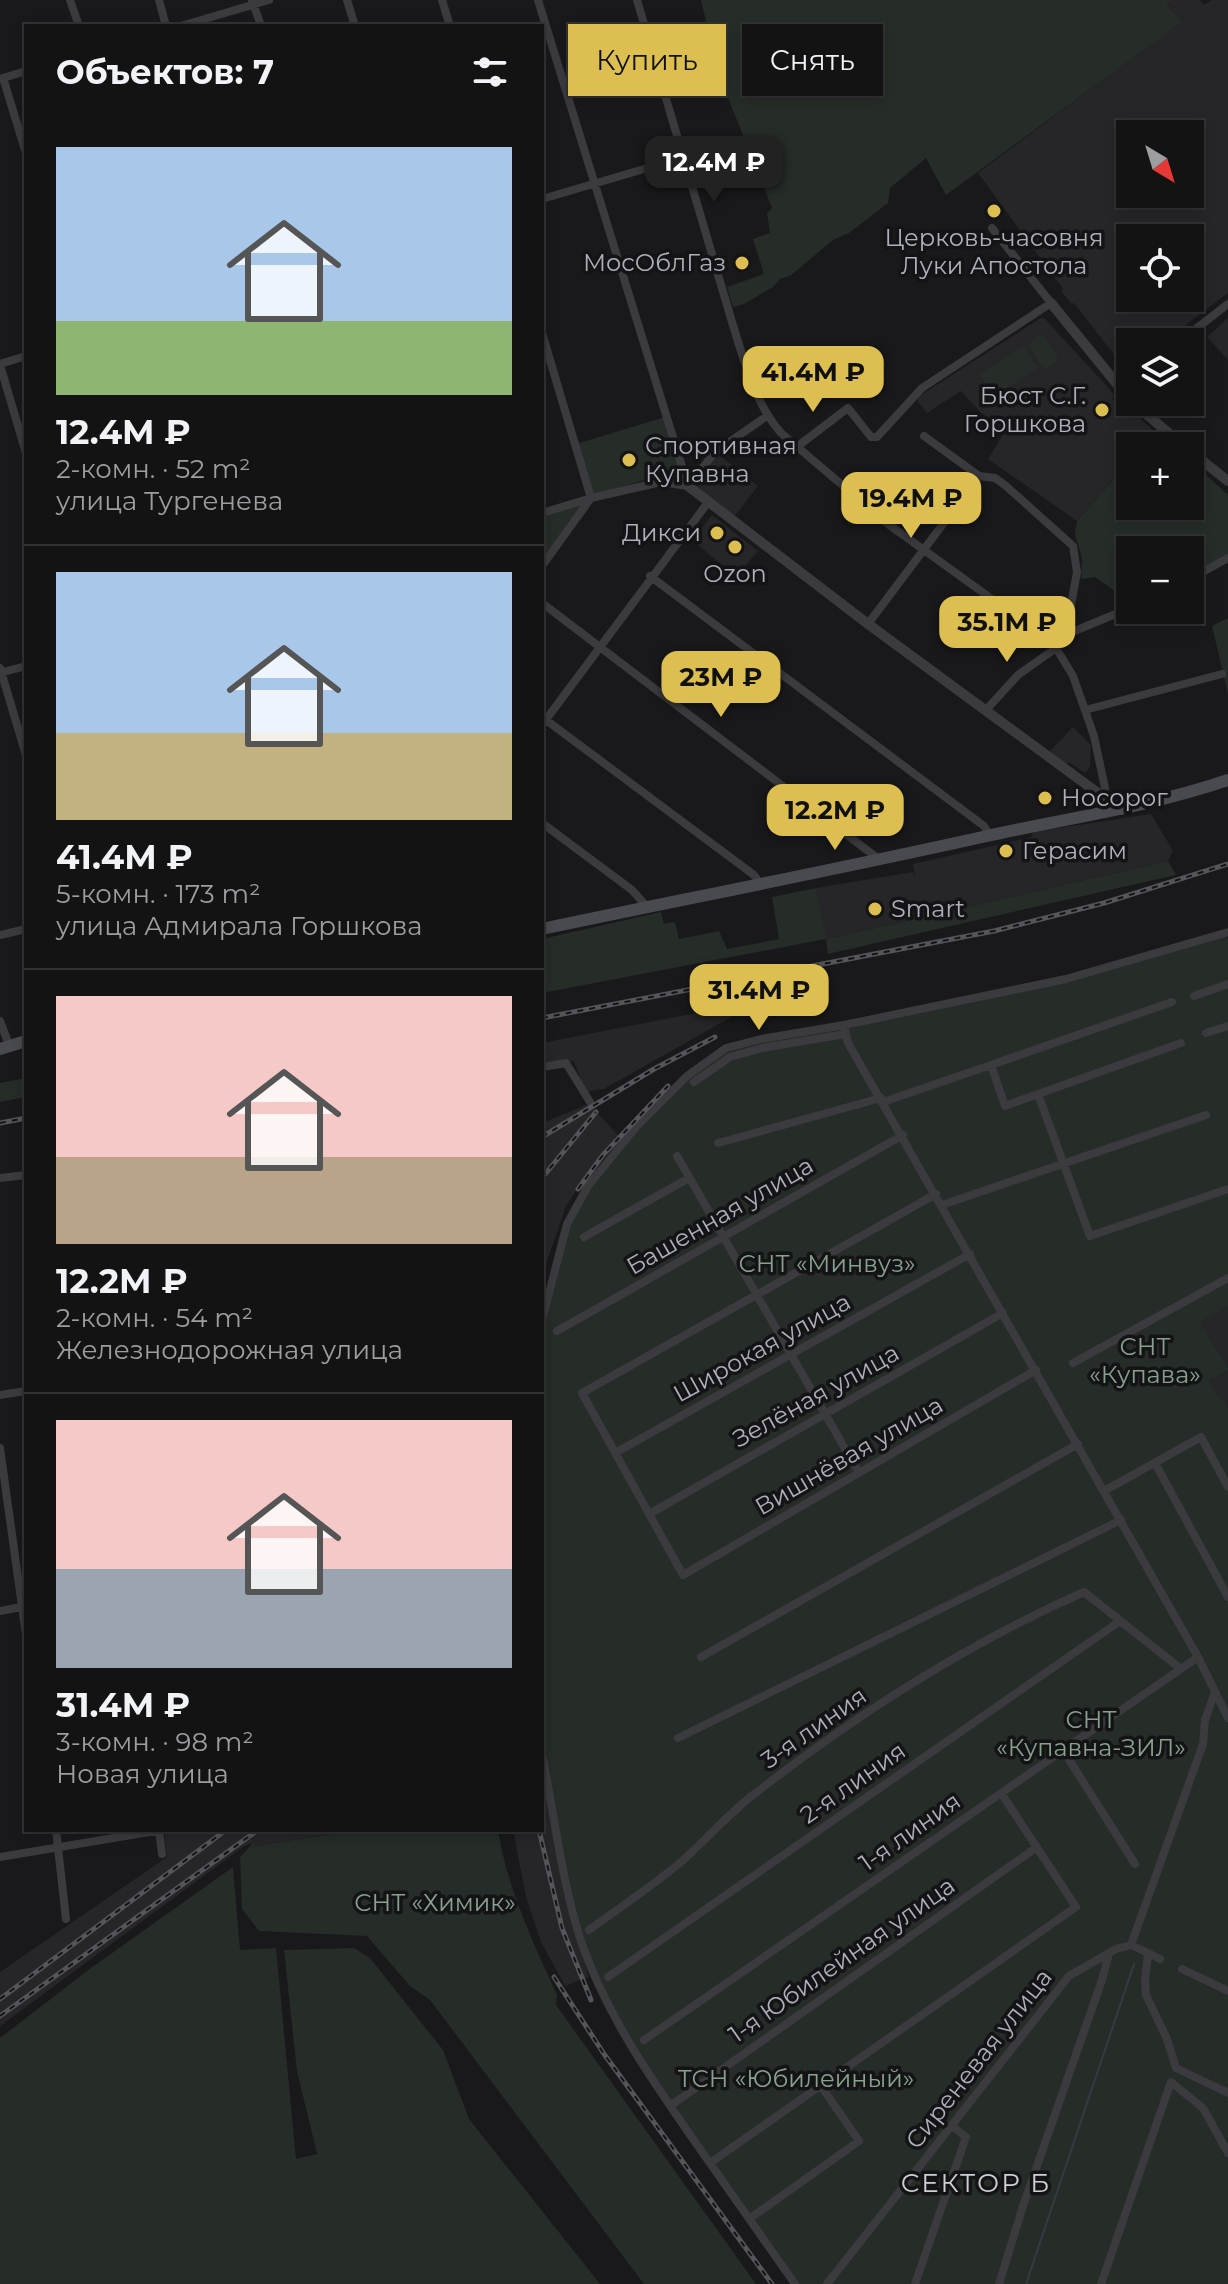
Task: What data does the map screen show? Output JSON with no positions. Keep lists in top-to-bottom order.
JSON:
{
  "streets": {
    "street": [
      "Башенная улица",
      "Широкая улица",
      "Зелёная улица",
      "Вишнёвая улица",
      "3-я линия",
      "2-я линия",
      "1-я линия",
      "1-я Юбилейная улица",
      "Сиреневая улица"
    ]
  },
  "crossings": [
    ["Зелёная улица", "Вишнёвая улица"],
    ["3-я линия", "2-я линия"]
  ],
  "districts": ["СЕКТОР Б"],
  "parks": [
    "СНТ «Минвуз»",
    "СНТ «Купава»",
    "СНТ «Купавна-ЗИЛ»",
    "СНТ «Химик»",
    "ТСН «Юбилейный»"
  ],
  "places": [
    "Церковь-часовня Луки Апостола",
    "МосОблГаз",
    "Бюст С.Г. Горшкова",
    "Спортивная Купавна",
    "Дикси",
    "Ozon",
    "Носорог",
    "Герасим",
    "Smart"
  ],
  "north": "bottom right",
  "page": {
    "chip": ["Купить", "Снять"],
    "heading": "Объектов: 7",
    "map_buttons": ["+", "−"],
    "list": [
      {
        "name": "12.4M ₽",
        "note": "2-комн. · 52 m² · улица Тургенева"
      },
      {
        "name": "41.4M ₽",
        "note": "5-комн. · 173 m² · улица Адмирала Горшкова"
      },
      {
        "name": "12.2M ₽",
        "note": "2-комн. · 54 m² · Железнодорожная улица"
      },
      {
        "name": "31.4M ₽",
        "note": "3-комн. · 98 m² · Новая улица"
      }
    ],
    "price": [
      "12.4M ₽",
      "41.4M ₽",
      "19.4M ₽",
      "35.1M ₽",
      "23M ₽",
      "12.2M ₽",
      "31.4M ₽"
    ]
  }
}
